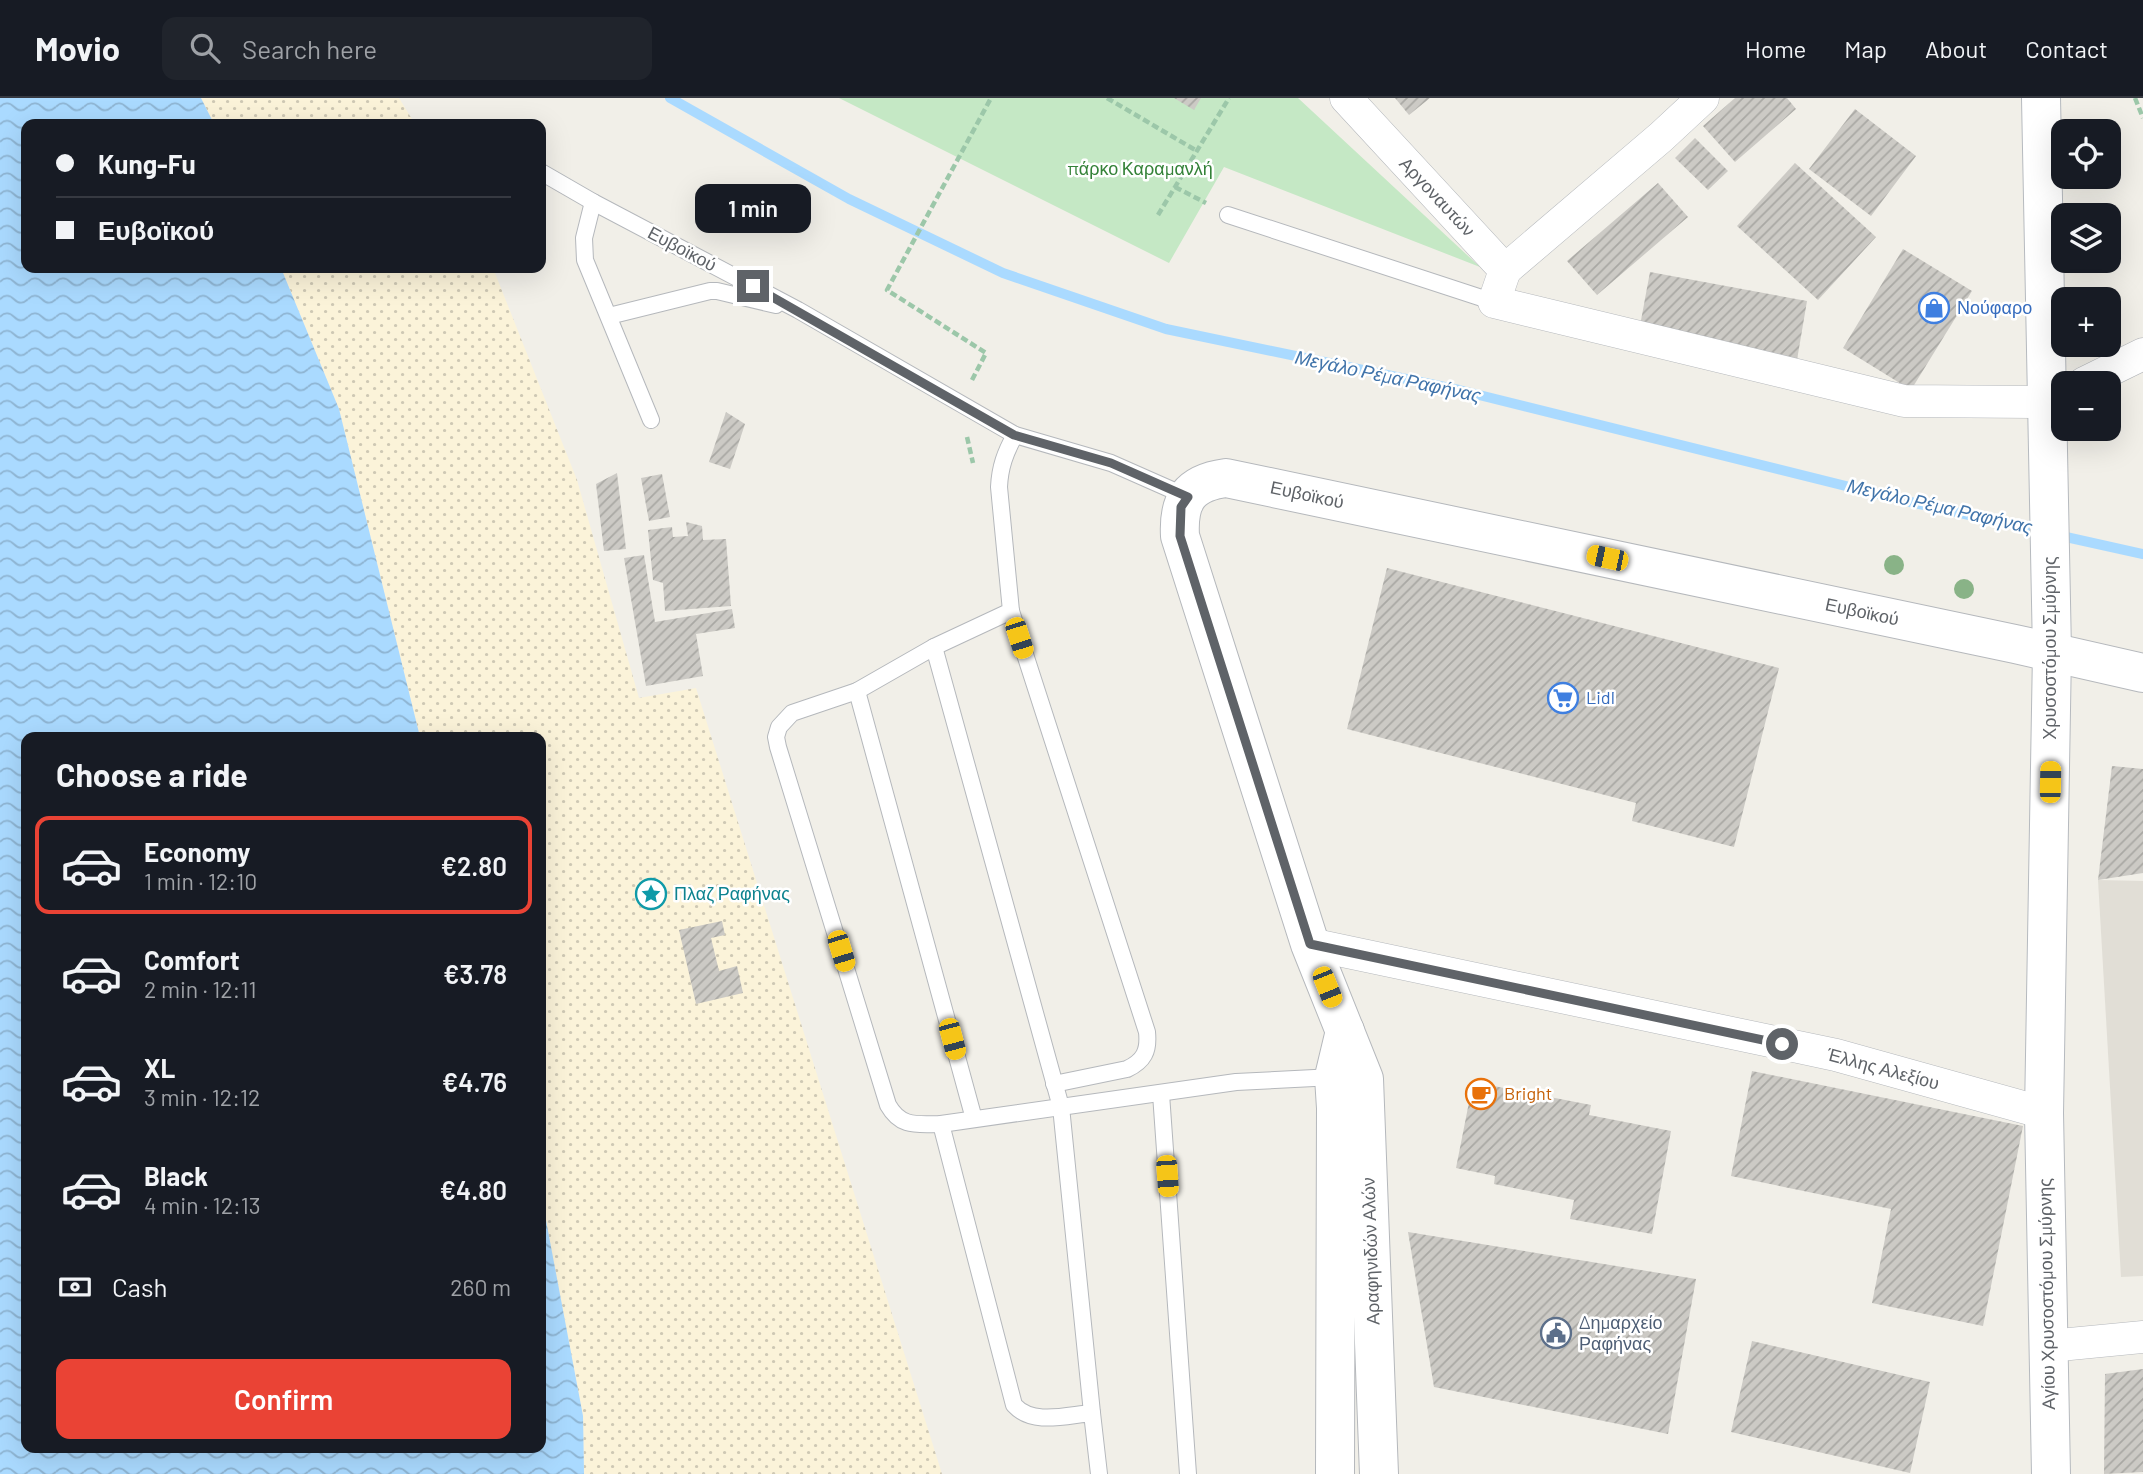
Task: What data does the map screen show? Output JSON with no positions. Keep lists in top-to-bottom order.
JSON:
{
  "streets": {
    "street": [
      "Αργοναυτών",
      "Ευβοϊκού",
      "Χρυσοστόμου Σμύρνης",
      "Έλλης Αλεξίου",
      "Αραφηνιδών Αλών",
      "Αγίου Χρυσοστόμου Σμύρνης"
    ]
  },
  "crossings": [
    ["Ευβοϊκού", "Χρυσοστόμου Σμύρνης"],
    ["Ευβοϊκού", "Αραφηνιδών Αλών"],
    ["Χρυσοστόμου Σμύρνης", "Έλλης Αλεξίου"],
    ["Χρυσοστόμου Σμύρνης", "Αγίου Χρυσοστόμου Σμύρνης"],
    ["Έλλης Αλεξίου", "Αραφηνιδών Αλών"],
    ["Έλλης Αλεξίου", "Αγίου Χρυσοστόμου Σμύρνης"]
  ],
  "water": ["Μεγάλο Ρέμα Ραφήνας"],
  "parks": ["πάρκο Καραμανλή"],
  "places": {
    "shop": ["Νούφαρο"],
    "supermarket": ["Lidl"],
    "place": ["Πλαζ Ραφήνας"],
    "cafe": ["Bright"],
    "public building": ["Δημαρχείο Ραφήνας"]
  },
  "page": {
    "header": "Movio",
    "search": "Search here",
    "nav": [
      "Home",
      "Map",
      "About",
      "Contact"
    ],
    "map_buttons": ["+", "−"],
    "banner": ["Kung-Fu", "Ευβοϊκού"],
    "bubble": "1 min",
    "heading": "Choose a ride",
    "list": [
      {
        "name": "Economy",
        "note": "1 min · 12:10",
        "value": "€2.80"
      },
      {
        "name": "Comfort",
        "note": "2 min · 12:11",
        "value": "€3.78"
      },
      {
        "name": "XL",
        "note": "3 min · 12:12",
        "value": "€4.76"
      },
      {
        "name": "Black",
        "note": "4 min · 12:13",
        "value": "€4.80"
      }
    ],
    "pay": ["Cash", "260 m"],
    "buttons": "Confirm"
  }
}
